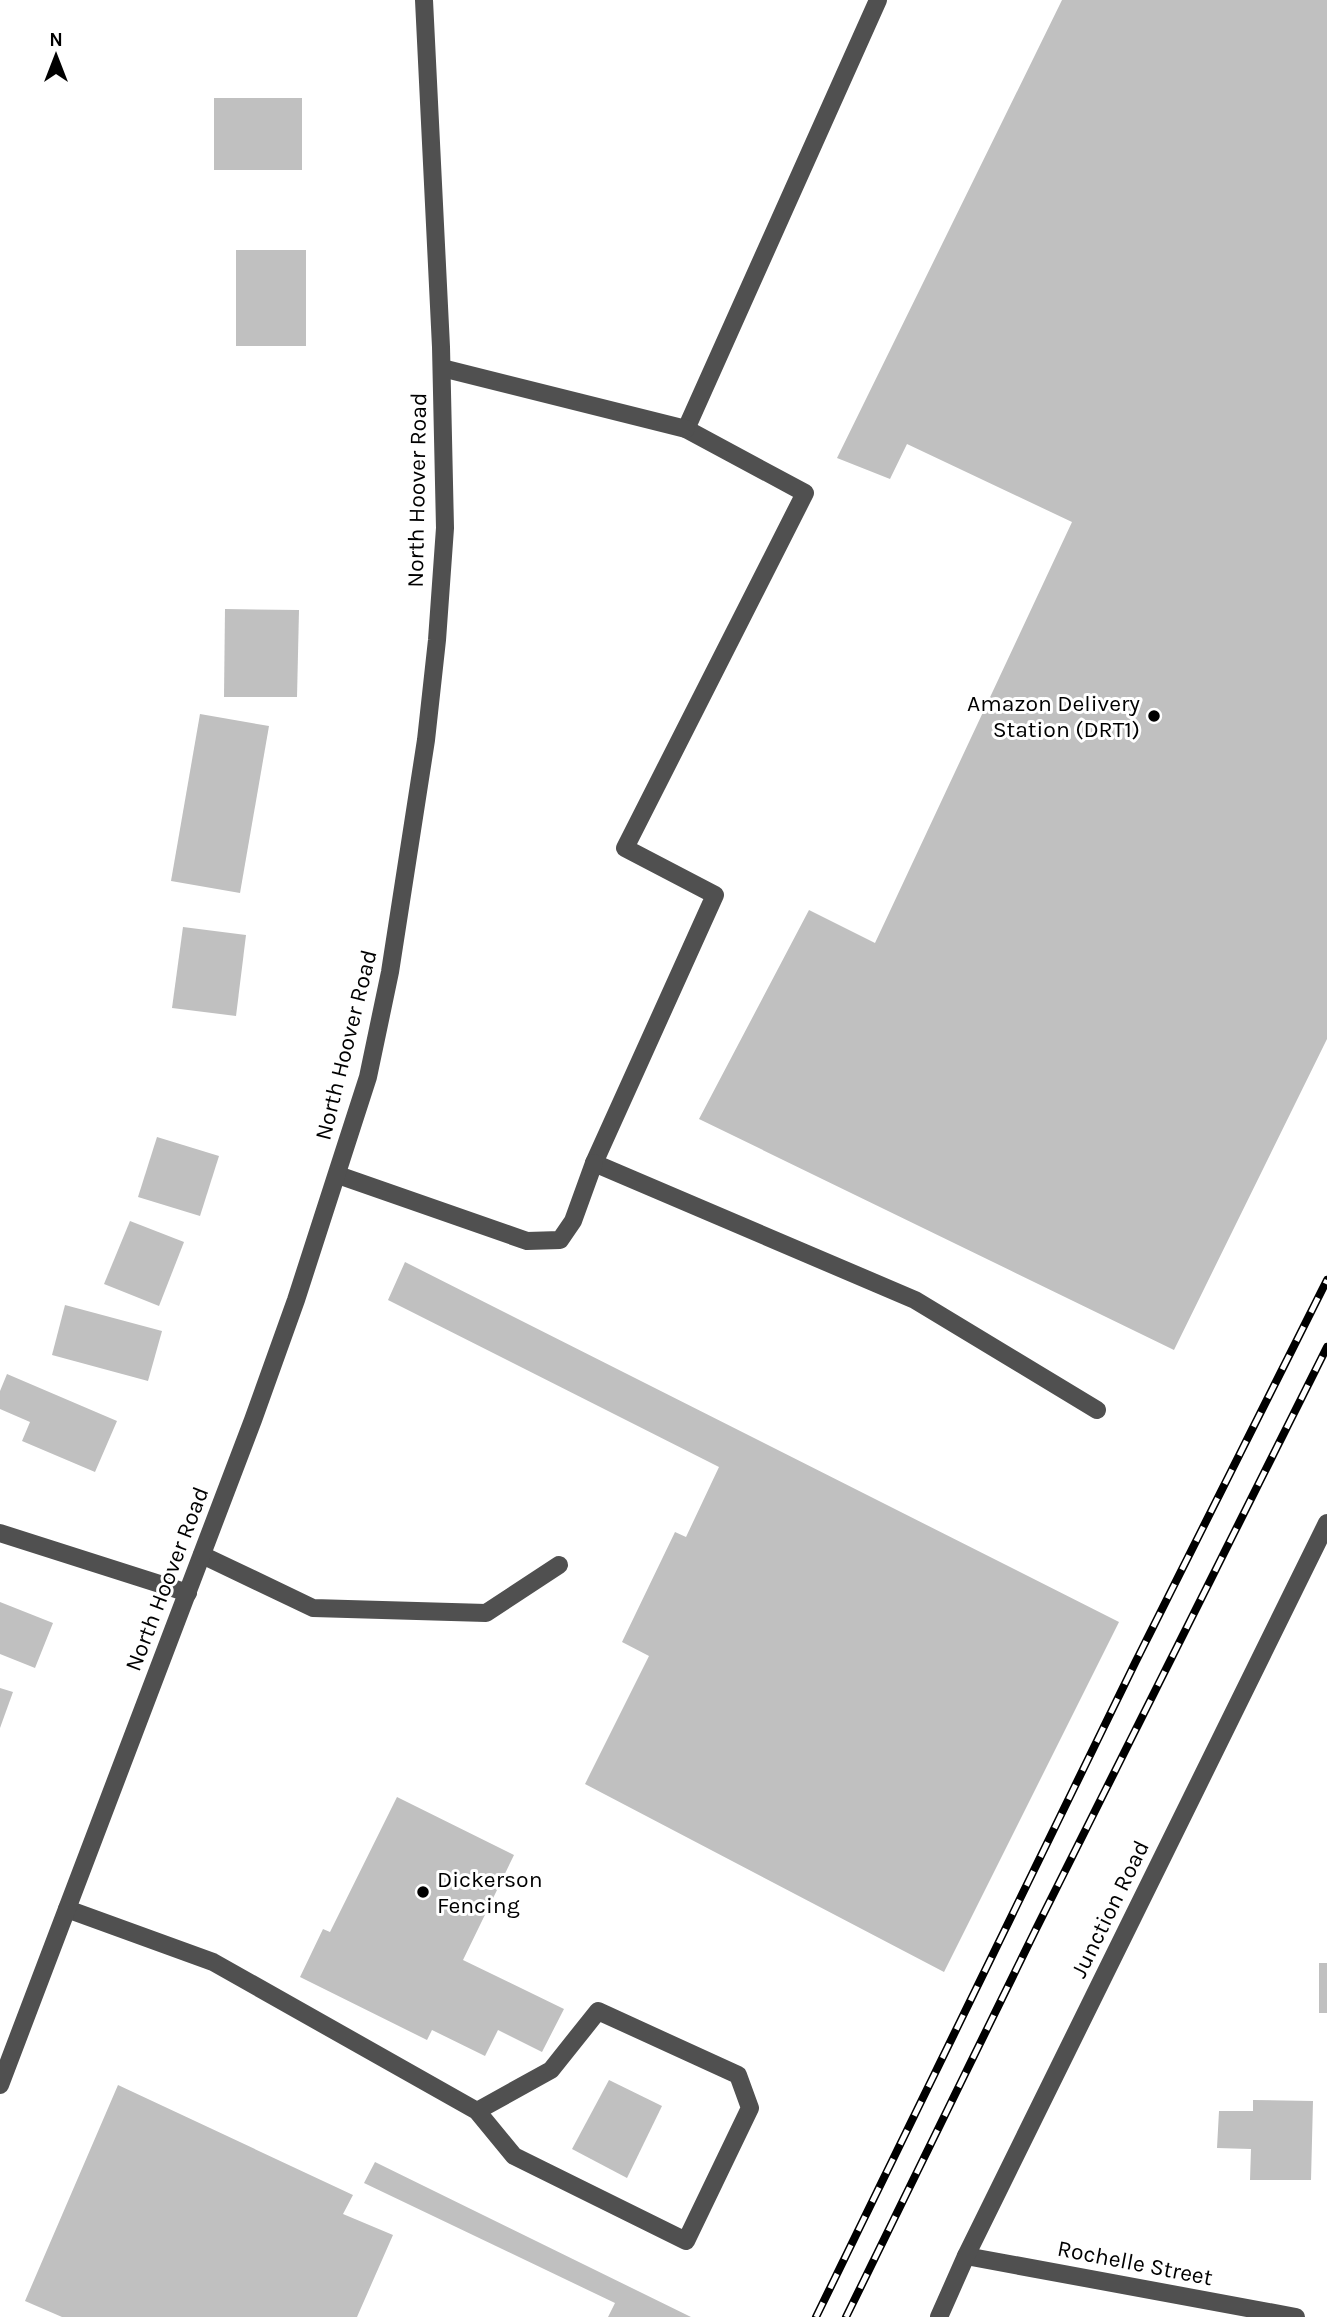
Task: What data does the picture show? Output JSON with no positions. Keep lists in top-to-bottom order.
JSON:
{
  "streets": {
    "street": ["North Hoover Road", "Junction Road", "Rochelle Street"]
  },
  "crossings": [
    ["Junction Road", "Rochelle Street"]
  ],
  "places": ["Amazon Delivery Station (DRT1)", "Dickerson Fencing"],
  "north": "top"
}
